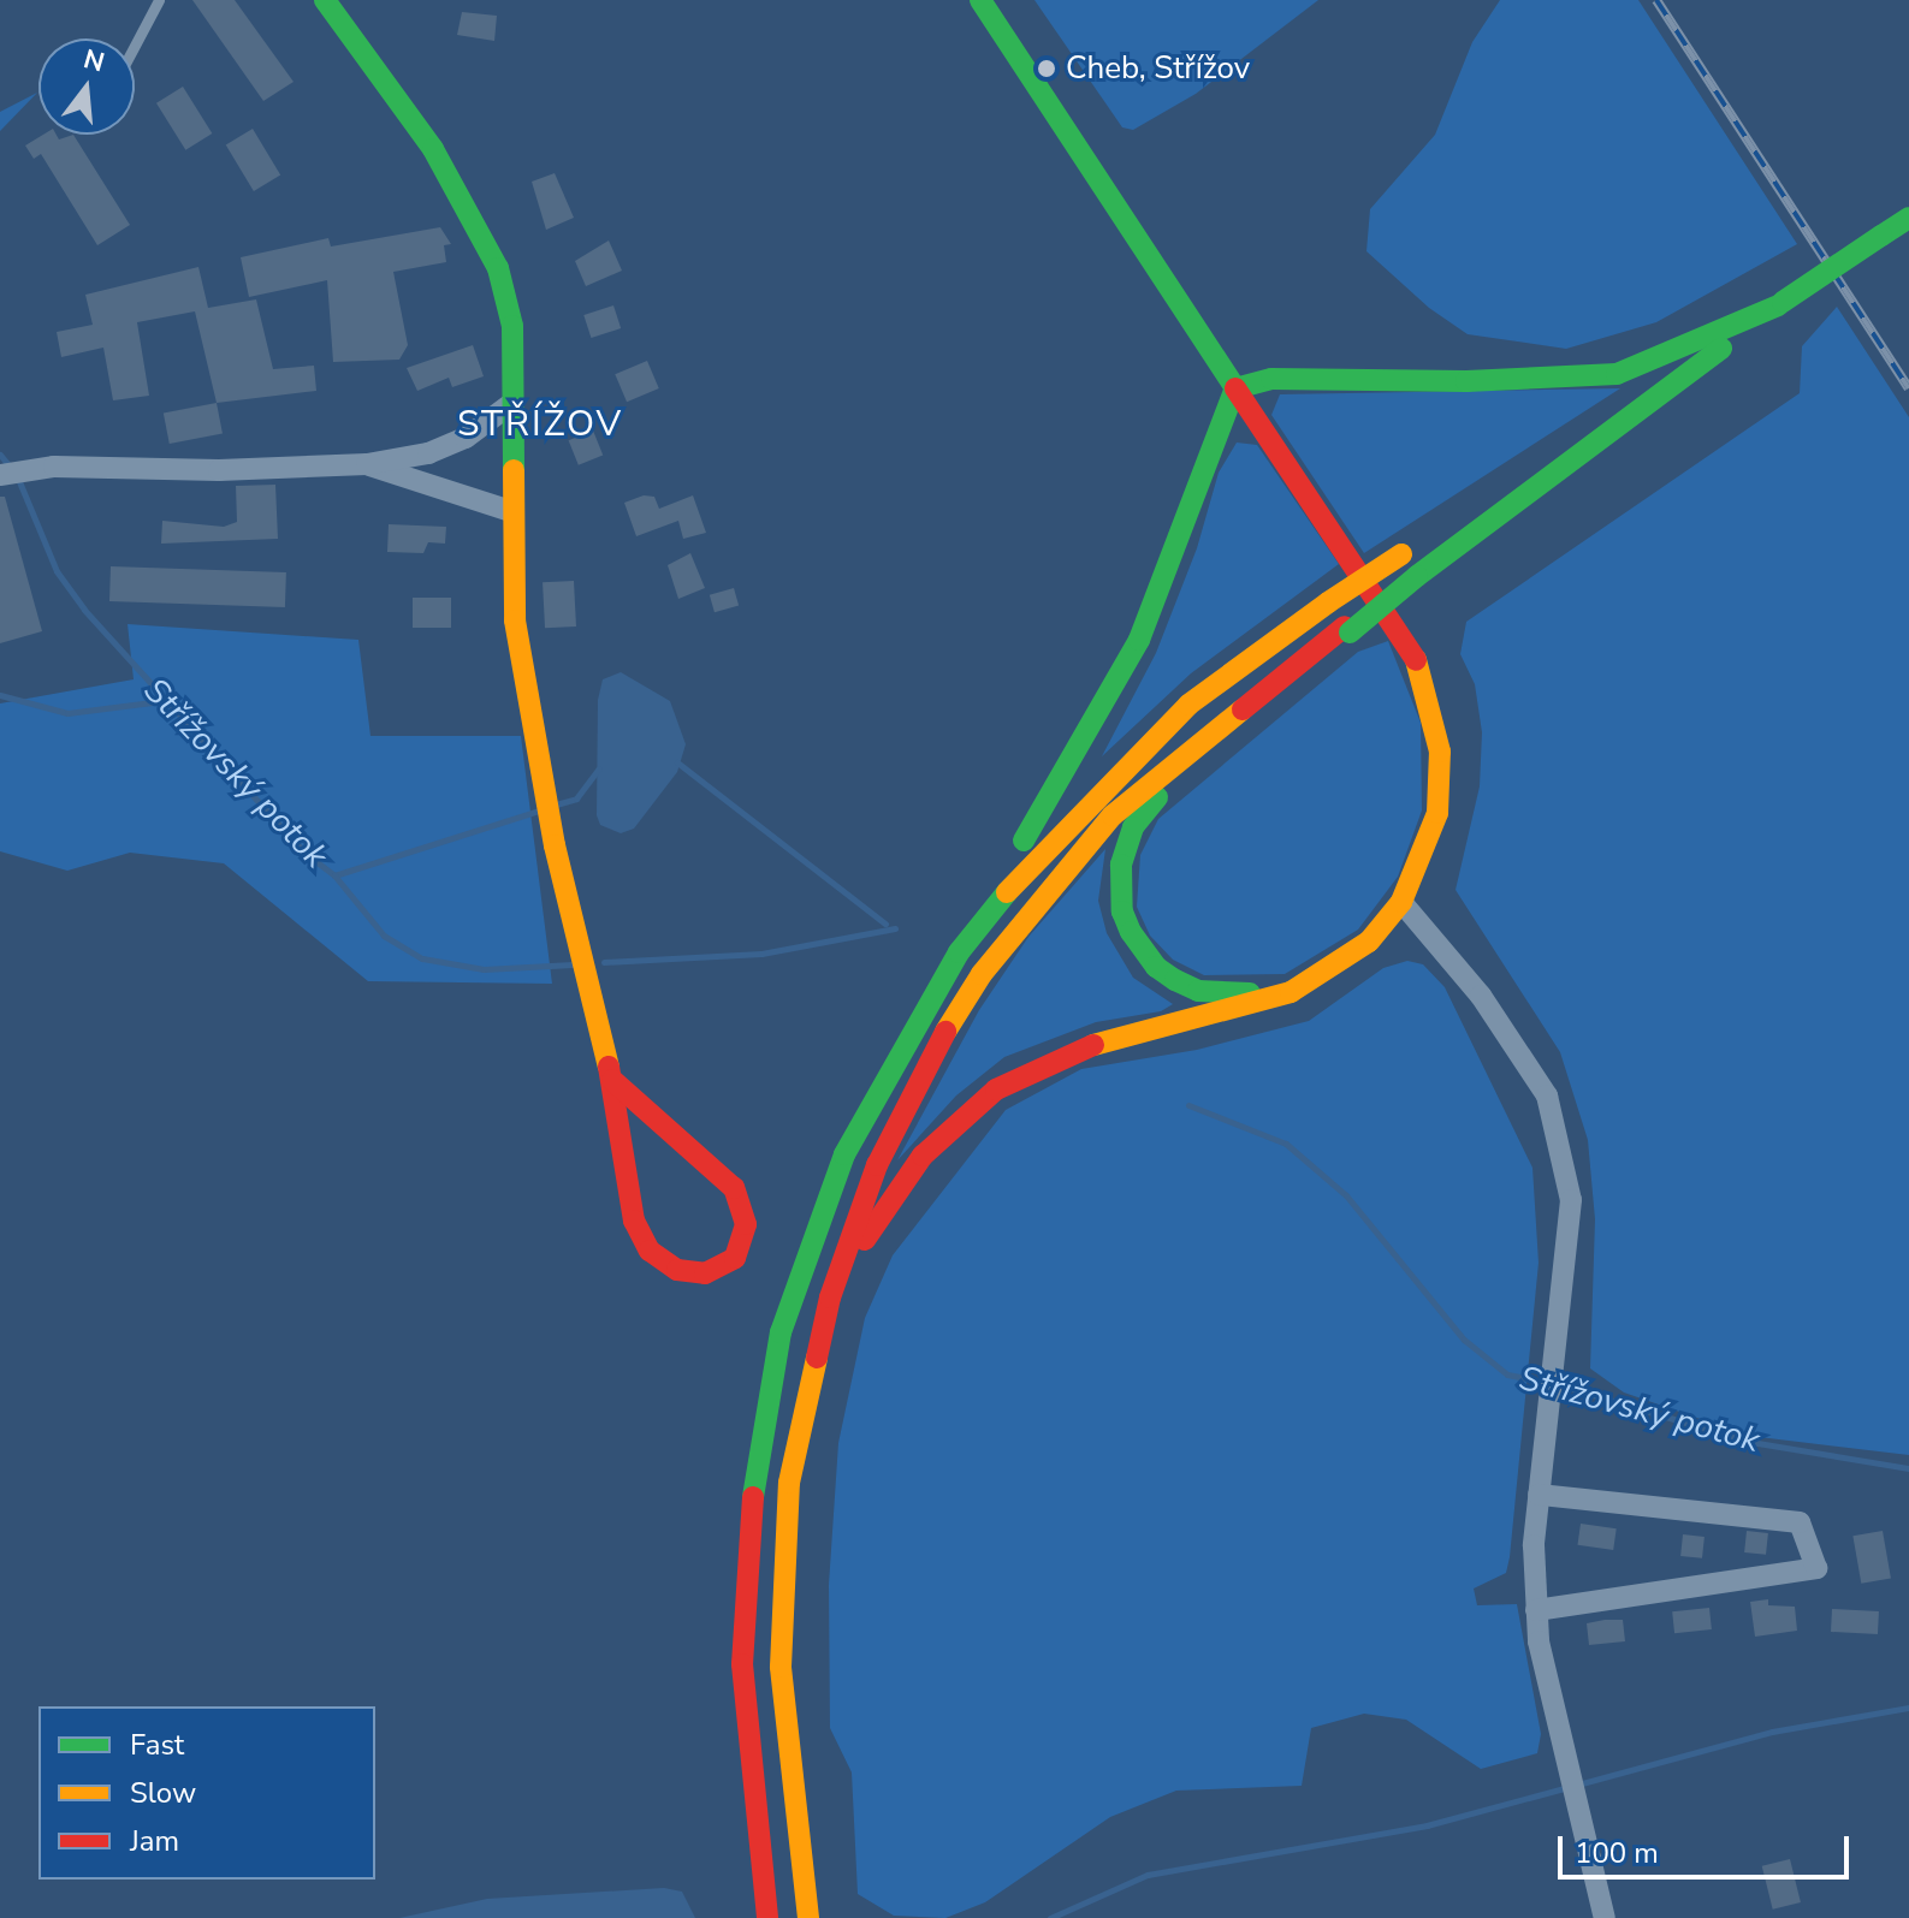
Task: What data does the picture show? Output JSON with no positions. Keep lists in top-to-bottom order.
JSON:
{
  "districts": ["STŘÍŽOV"],
  "water": ["Střížovský potok"],
  "places": ["Cheb, Střížov"],
  "legend": ["Fast", "Slow", "Jam"],
  "scale_bar": "100 m",
  "north": "top"
}
